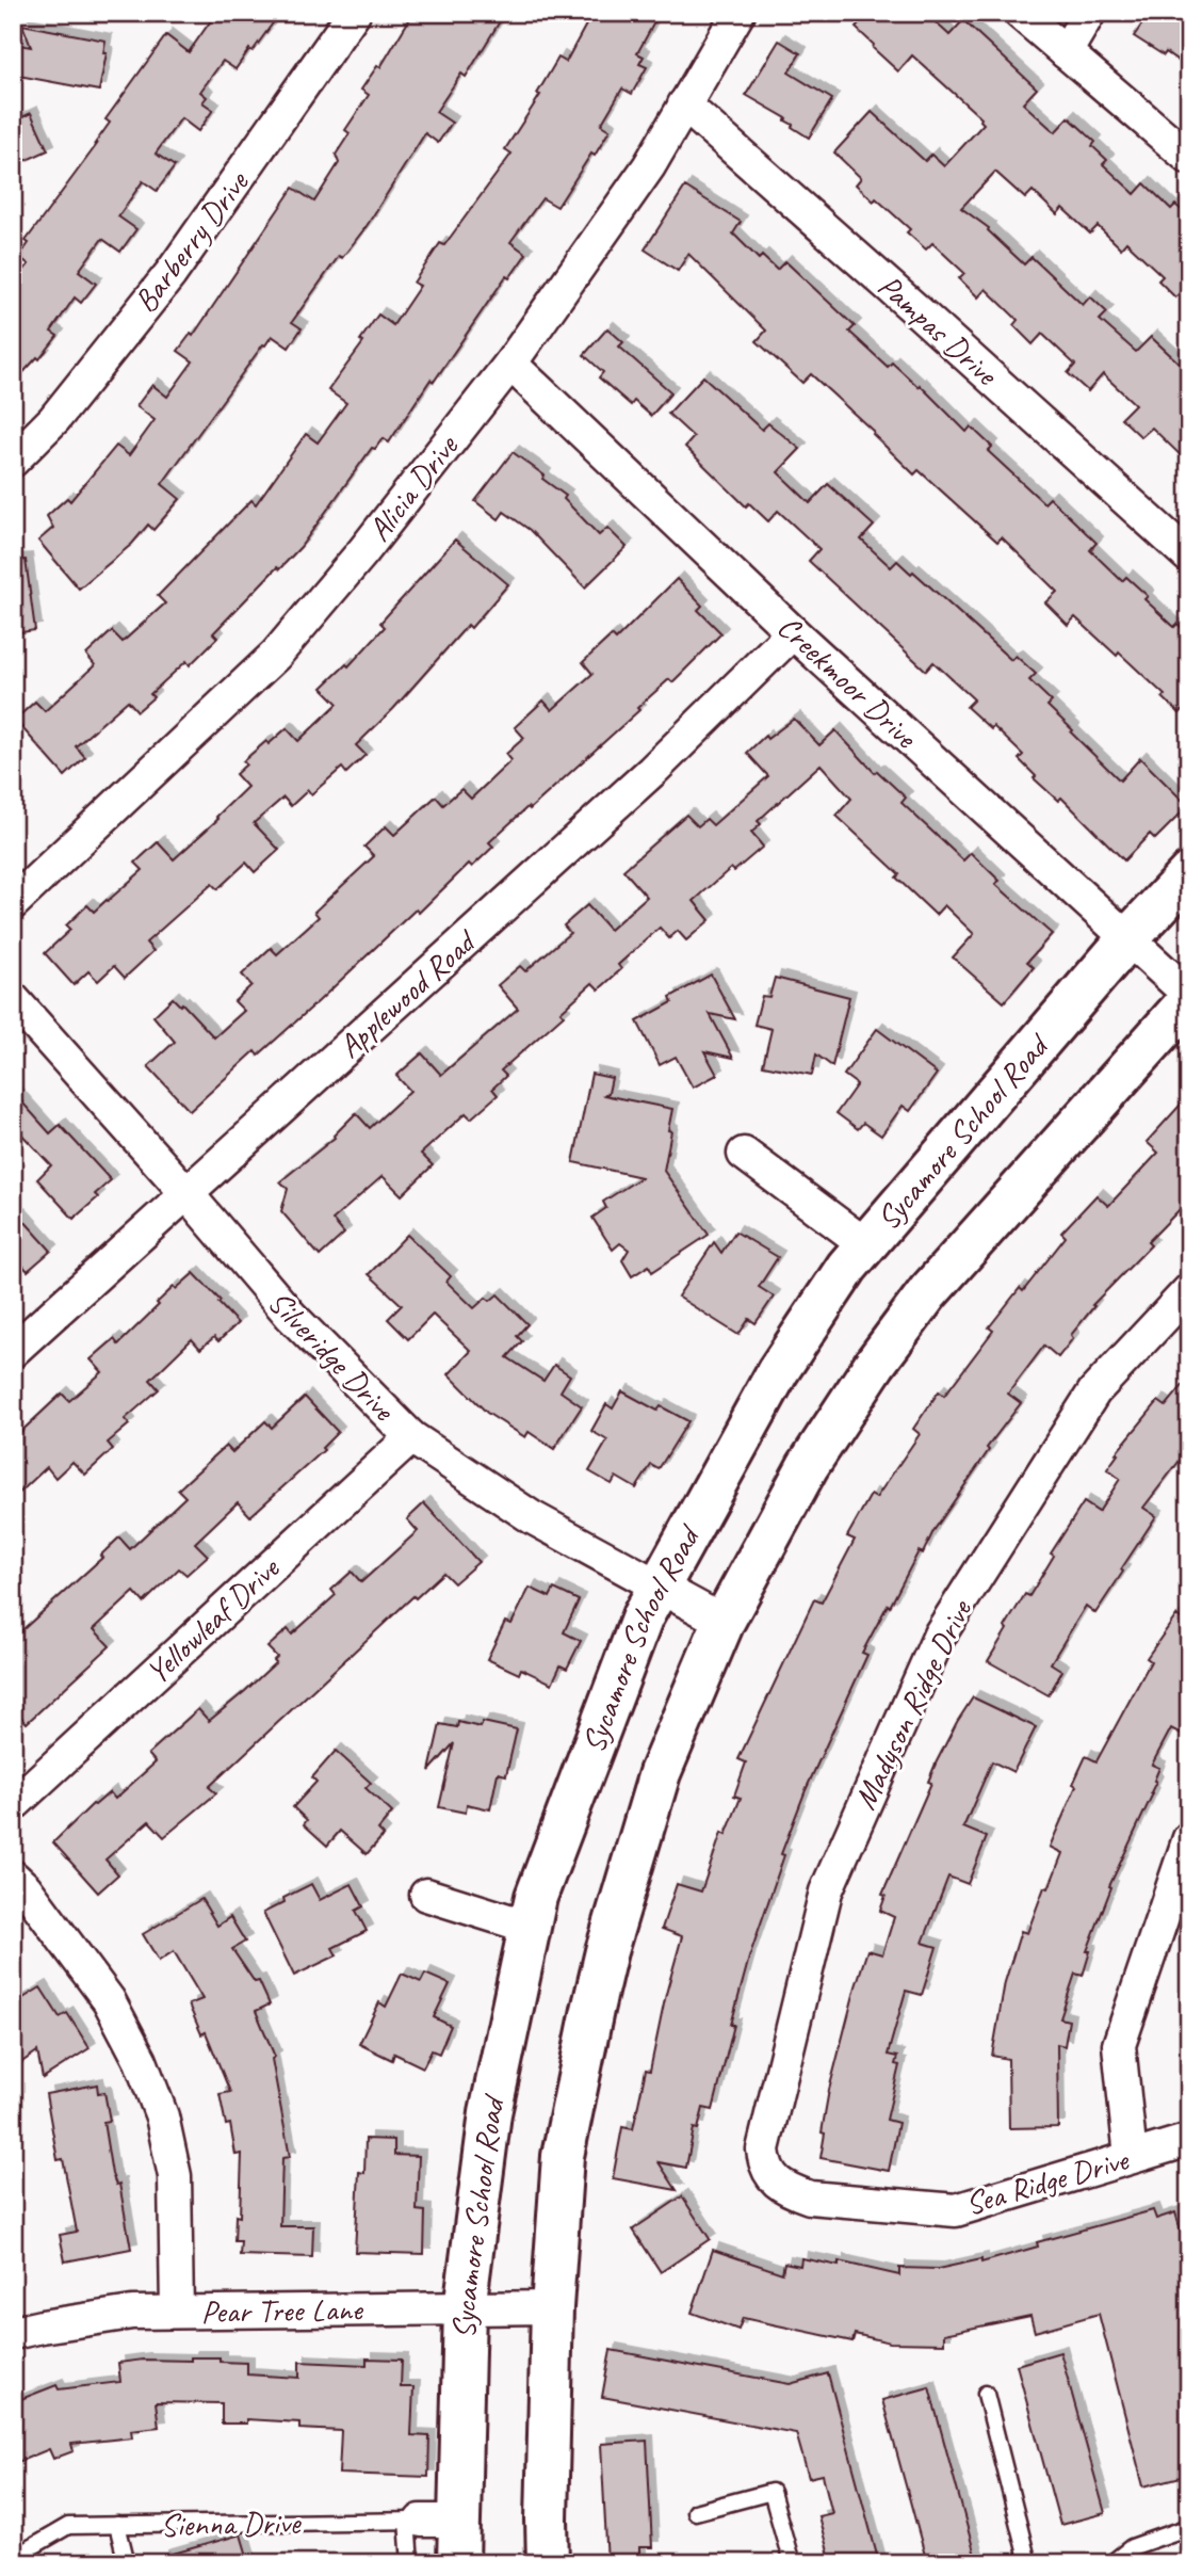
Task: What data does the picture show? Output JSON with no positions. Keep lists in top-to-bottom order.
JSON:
{
  "streets": {
    "main road": ["Sycamore School Road"],
    "street": [
      "Barberry Drive",
      "Pampas Drive",
      "Alicia Drive",
      "Creekmoor Drive",
      "Applewood Road",
      "Silveridge Drive",
      "Yellowleaf Drive",
      "Madyson Ridge Drive",
      "Sea Ridge Drive",
      "Pear Tree Lane"
    ],
    "lane": ["Sienna Drive"]
  },
  "crossings": [
    ["Pampas Drive", "Alicia Drive"],
    ["Alicia Drive", "Creekmoor Drive"],
    ["Creekmoor Drive", "Applewood Road"],
    ["Creekmoor Drive", "Sycamore School Road"],
    ["Applewood Road", "Silveridge Drive"],
    ["Sycamore School Road", "Silveridge Drive"],
    ["Sycamore School Road", "Pear Tree Lane"],
    ["Sycamore School Road", "Sienna Drive"],
    ["Silveridge Drive", "Yellowleaf Drive"],
    ["Madyson Ridge Drive", "Sea Ridge Drive"]
  ]
}
